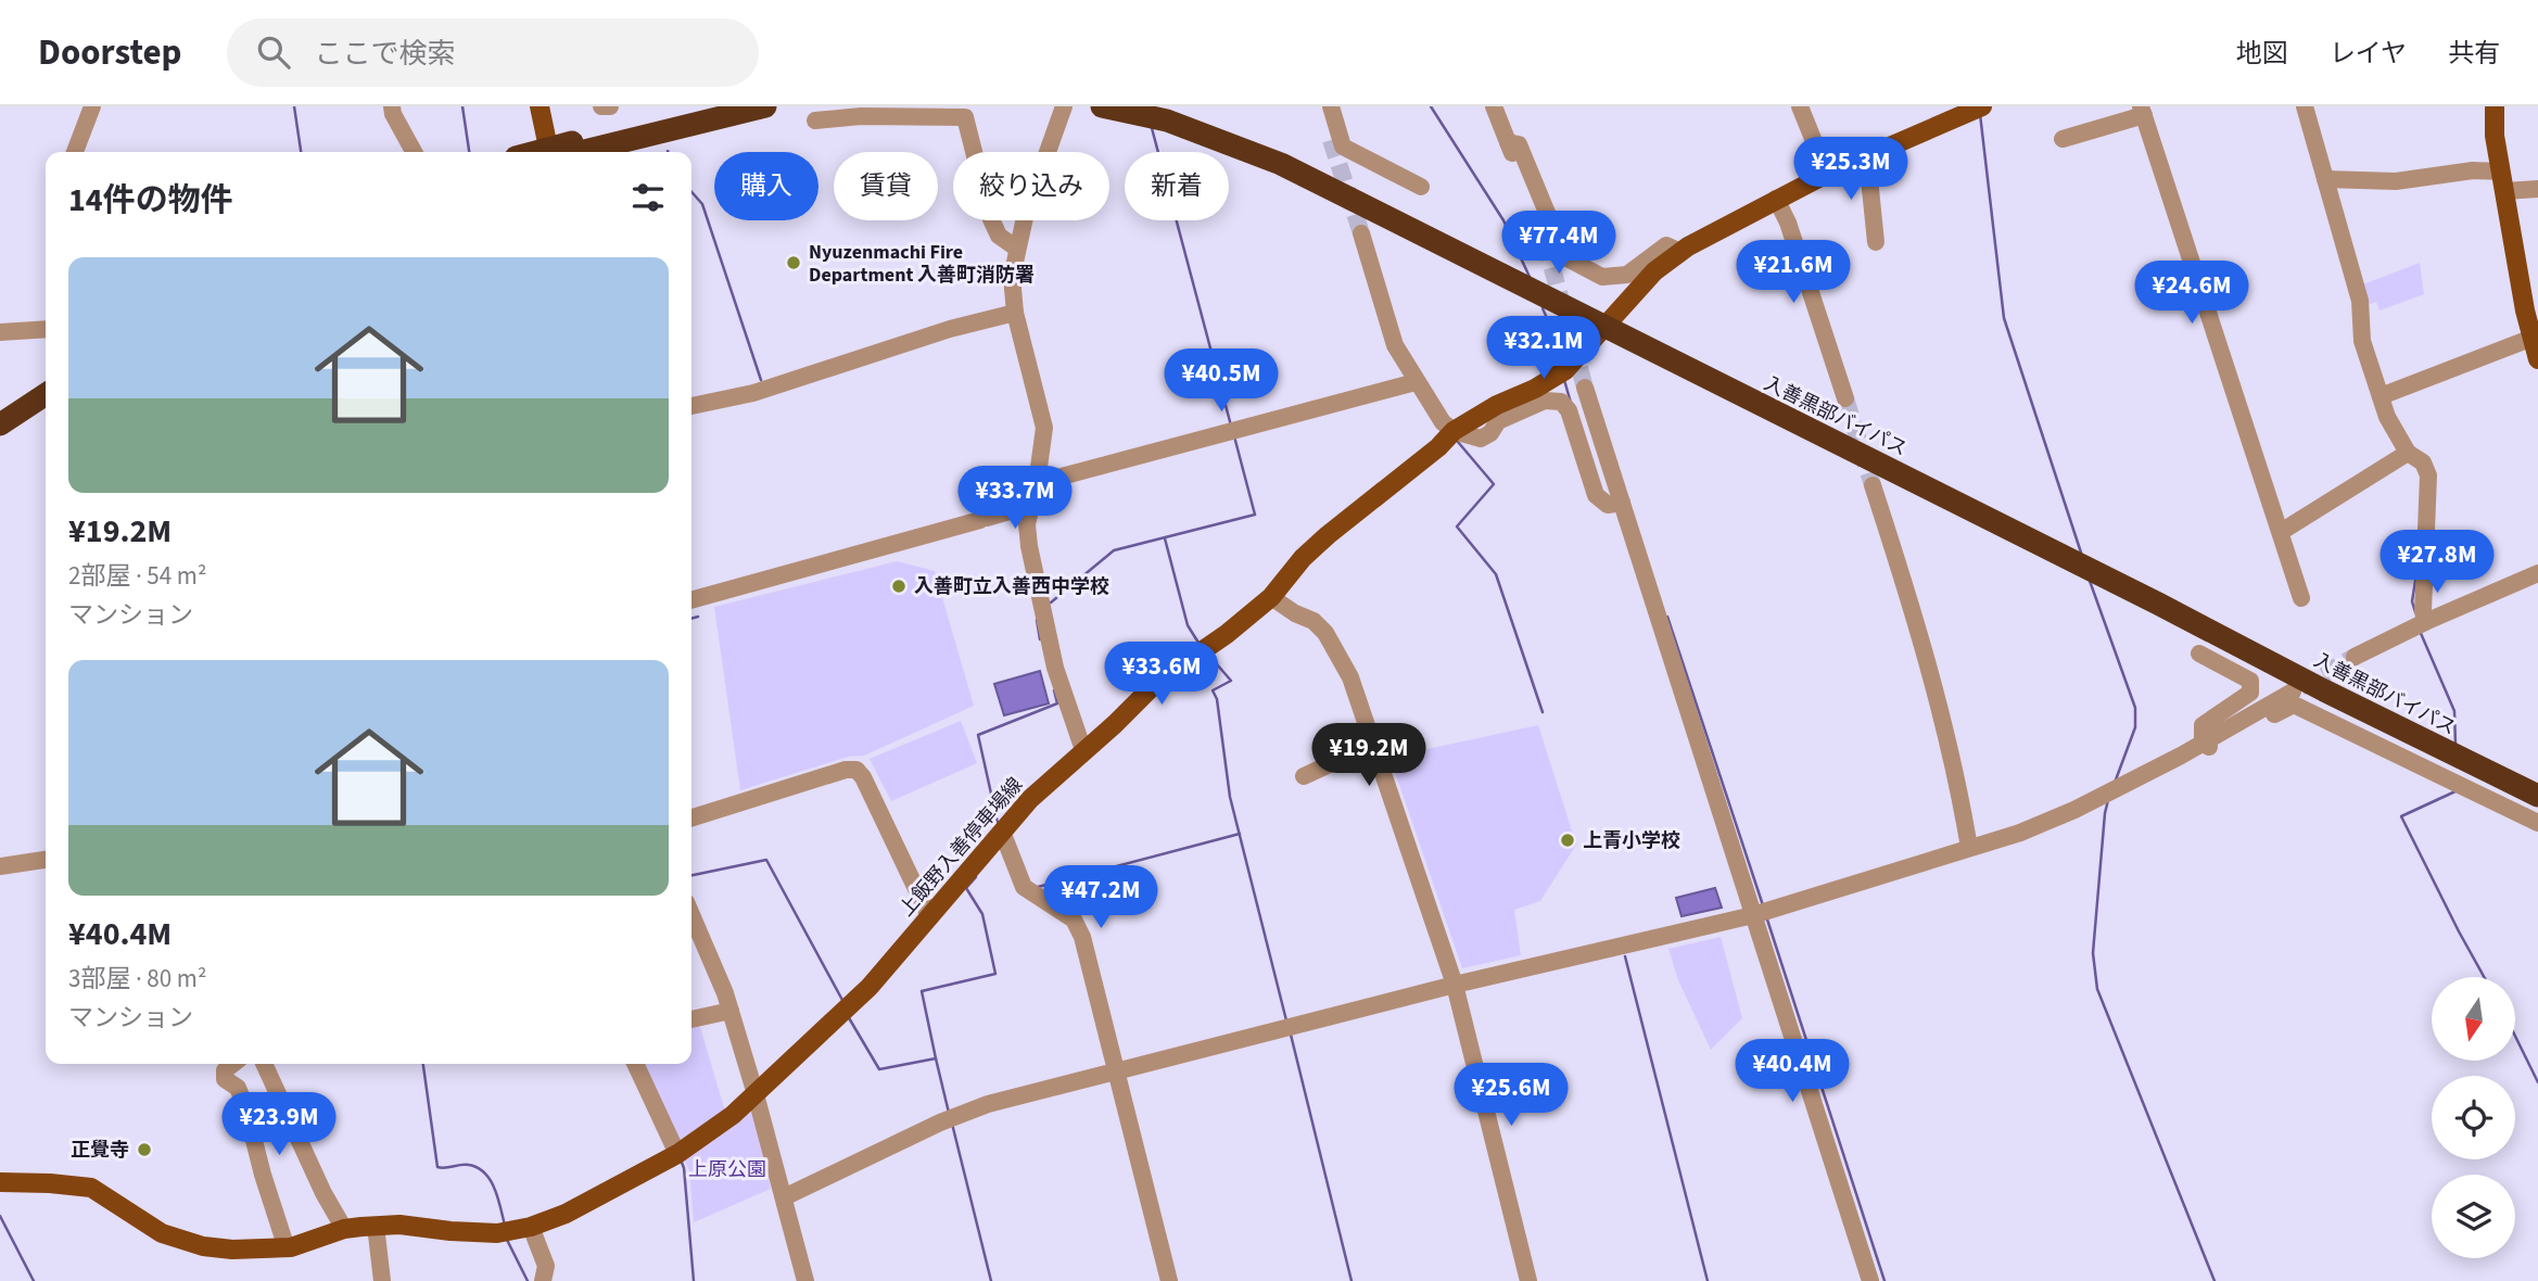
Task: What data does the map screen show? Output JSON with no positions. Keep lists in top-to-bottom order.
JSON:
{
  "streets": {
    "highway": ["入善黒部バイパス"],
    "main road": ["上飯野入善停車場線"]
  },
  "crossings": [
    ["入善黒部バイパス", "上飯野入善停車場線"]
  ],
  "parks": ["上原公園"],
  "places": [
    "Nyuzenmachi Fire Department 入善町消防署",
    "入善町立入善西中学校",
    "上青小学校",
    "正覺寺"
  ],
  "north": "bottom",
  "page": {
    "header": "Doorstep",
    "search": "ここで検索",
    "nav": ["地図", "レイヤ", "共有"],
    "price": [
      "¥25.3M",
      "¥77.4M",
      "¥21.6M",
      "¥24.6M",
      "¥32.1M",
      "¥40.5M",
      "¥33.7M",
      "¥27.8M",
      "¥33.6M",
      "¥19.2M",
      "¥47.2M",
      "¥40.4M",
      "¥25.6M",
      "¥23.9M"
    ],
    "chip": [
      "購入",
      "賃貸",
      "絞り込み",
      "新着"
    ],
    "heading": "14件の物件",
    "list": [
      {
        "name": "¥19.2M",
        "note": "2部屋 · 54 m² · マンション"
      },
      {
        "name": "¥40.4M",
        "note": "3部屋 · 80 m² · マンション"
      }
    ]
  }
}
